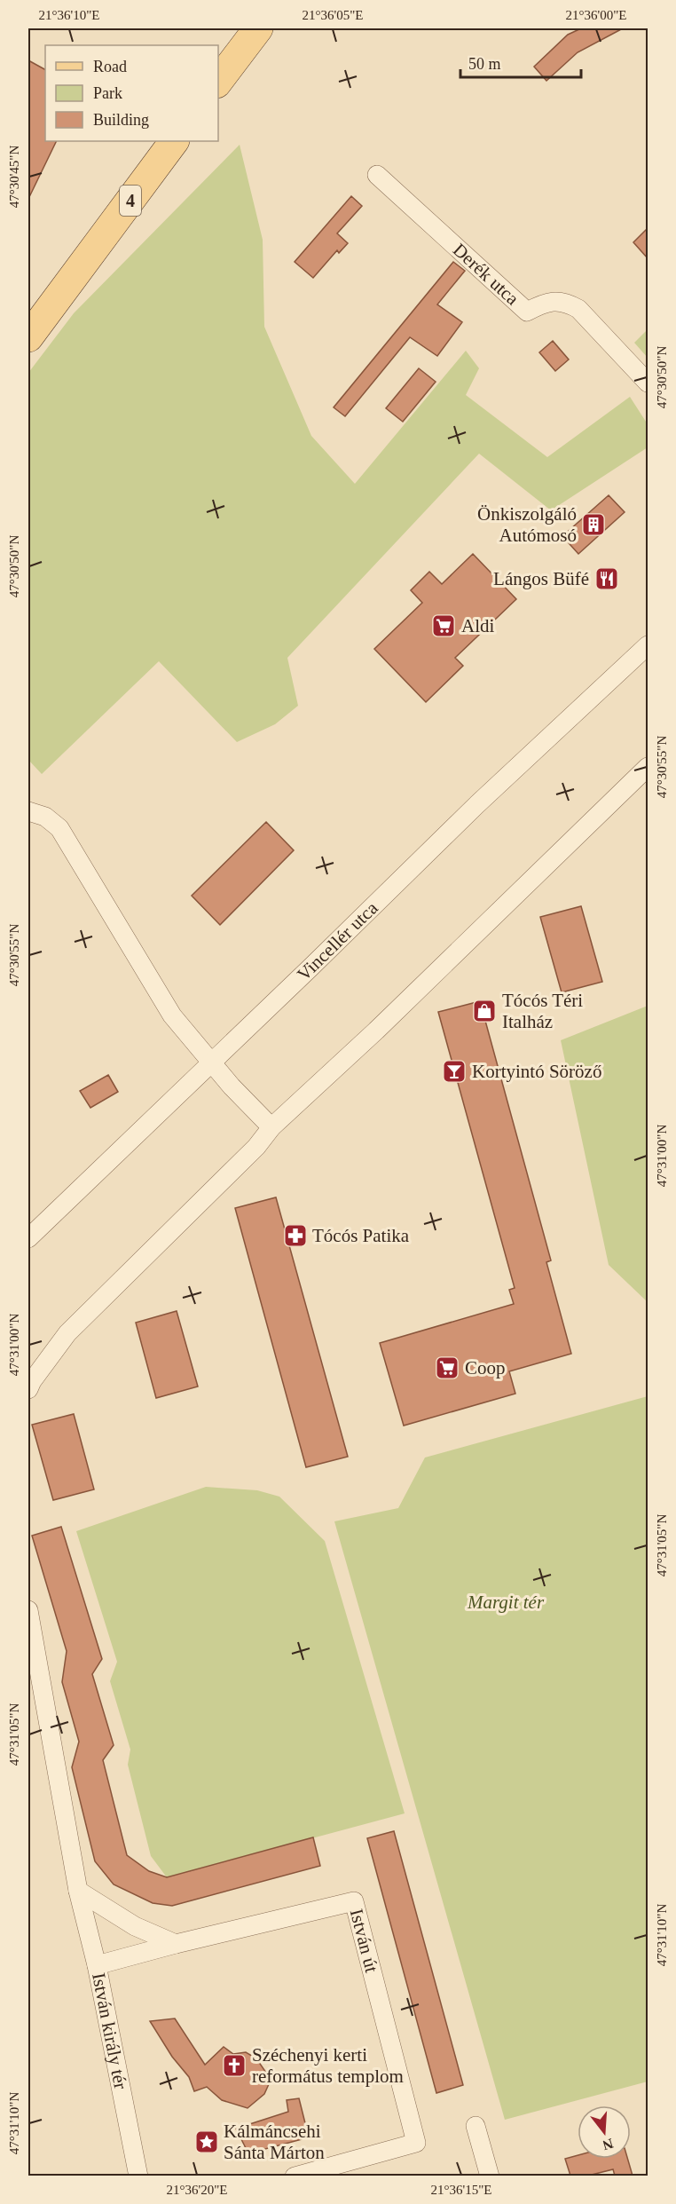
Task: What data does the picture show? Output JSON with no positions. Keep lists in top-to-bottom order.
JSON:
{
  "streets": {
    "main road": ["4"],
    "street": [
      "Derék utca",
      "Vincellér utca",
      "István út",
      "István király tér"
    ]
  },
  "crossings": [
    ["István út", "István király tér"]
  ],
  "parks": ["Margit tér"],
  "places": {
    "building": ["Önkiszolgáló Autómosó"],
    "restaurant": ["Lángos Büfé"],
    "supermarket": ["Aldi", "Coop"],
    "shop": ["Tócós Téri Italház"],
    "bar": ["Kortyintó Söröző"],
    "pharmacy": ["Tócós Patika"],
    "church": ["Széchenyi kerti református templom"],
    "place": ["Kálmáncsehi Sánta Márton"]
  },
  "legend": ["Road", "Park", "Building"],
  "scale_bar": "50 m",
  "north": "bottom",
  "coordinates": [
    "21°36'10\"E",
    "21°36'05\"E",
    "21°36'00\"E",
    "47°30'45\"N",
    "47°30'50\"N",
    "47°30'55\"N",
    "47°31'00\"N",
    "47°31'05\"N",
    "47°31'10\"N",
    "21°36'20\"E",
    "21°36'15\"E"
  ]
}
